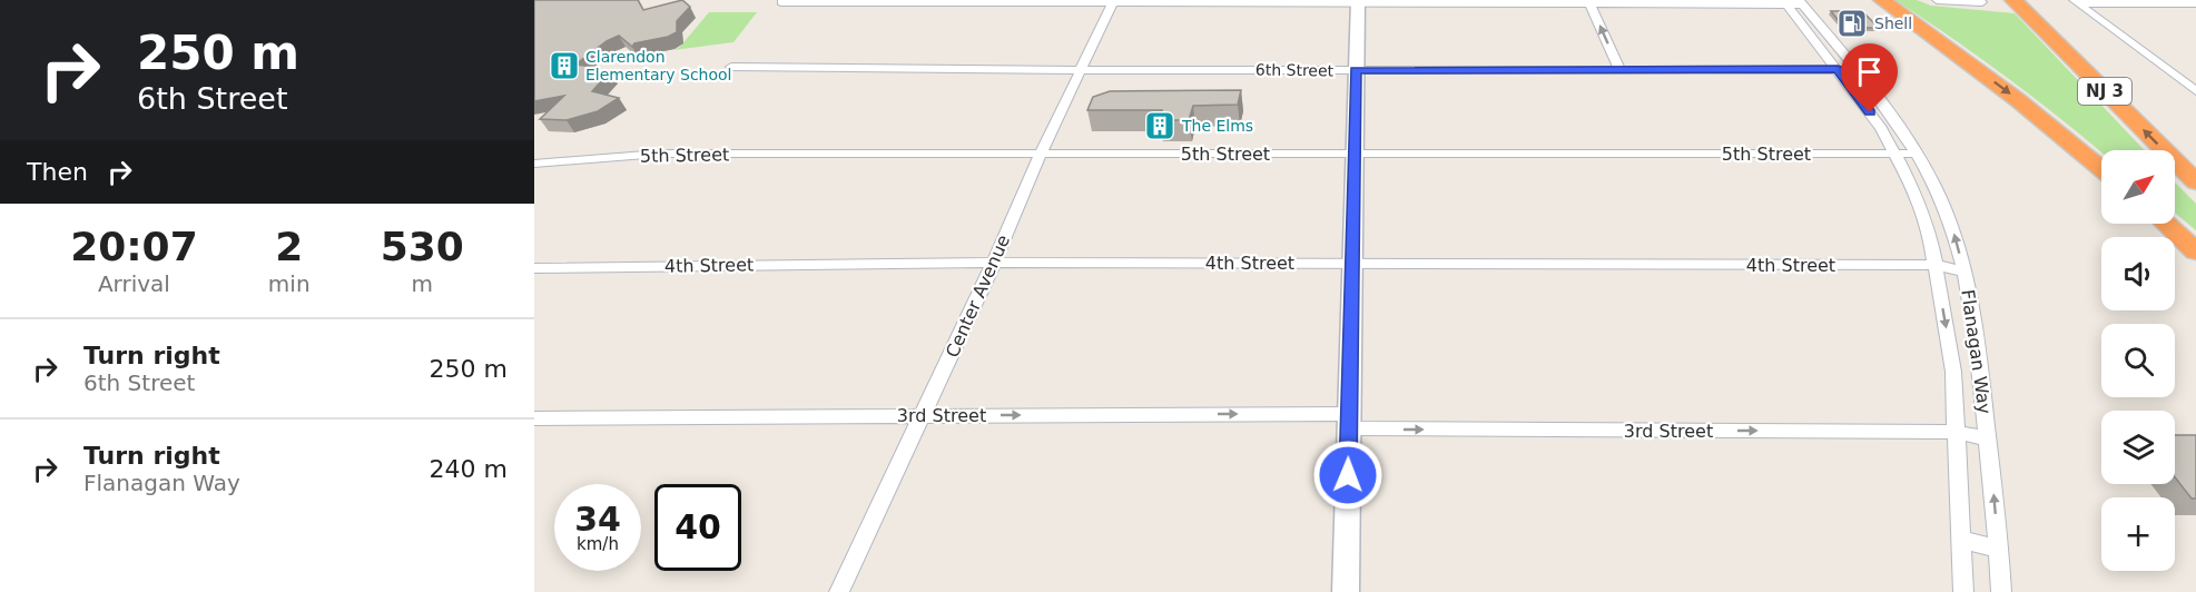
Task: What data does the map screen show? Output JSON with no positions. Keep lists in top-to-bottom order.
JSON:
{
  "streets": {
    "highway": ["NJ 3"],
    "street": [
      "6th Street",
      "5th Street",
      "4th Street",
      "Center Avenue",
      "Flanagan Way",
      "3rd Street"
    ]
  },
  "crossings": [
    ["6th Street", "Center Avenue"],
    ["6th Street", "Flanagan Way"],
    ["5th Street", "Center Avenue"],
    ["5th Street", "Flanagan Way"],
    ["4th Street", "Center Avenue"],
    ["4th Street", "Flanagan Way"],
    ["Center Avenue", "3rd Street"],
    ["Flanagan Way", "3rd Street"]
  ],
  "one_way": ["3rd Street"],
  "places": {
    "fuel station": ["Shell"],
    "building": ["Clarendon Elementary School", "The Elms"]
  },
  "north": "top right",
  "page": {
    "turn": ["250 m", "6th Street"],
    "then": "Then",
    "map_buttons": "+",
    "eta": [
      "20:07",
      "Arrival",
      "2",
      "min",
      "530",
      "m"
    ],
    "list": [
      {
        "name": "Turn right",
        "note": "6th Street",
        "value": "250 m"
      },
      {
        "name": "Turn right",
        "note": "Flanagan Way",
        "value": "240 m"
      }
    ],
    "speed": "34 km/h",
    "limit": "40"
  }
}
